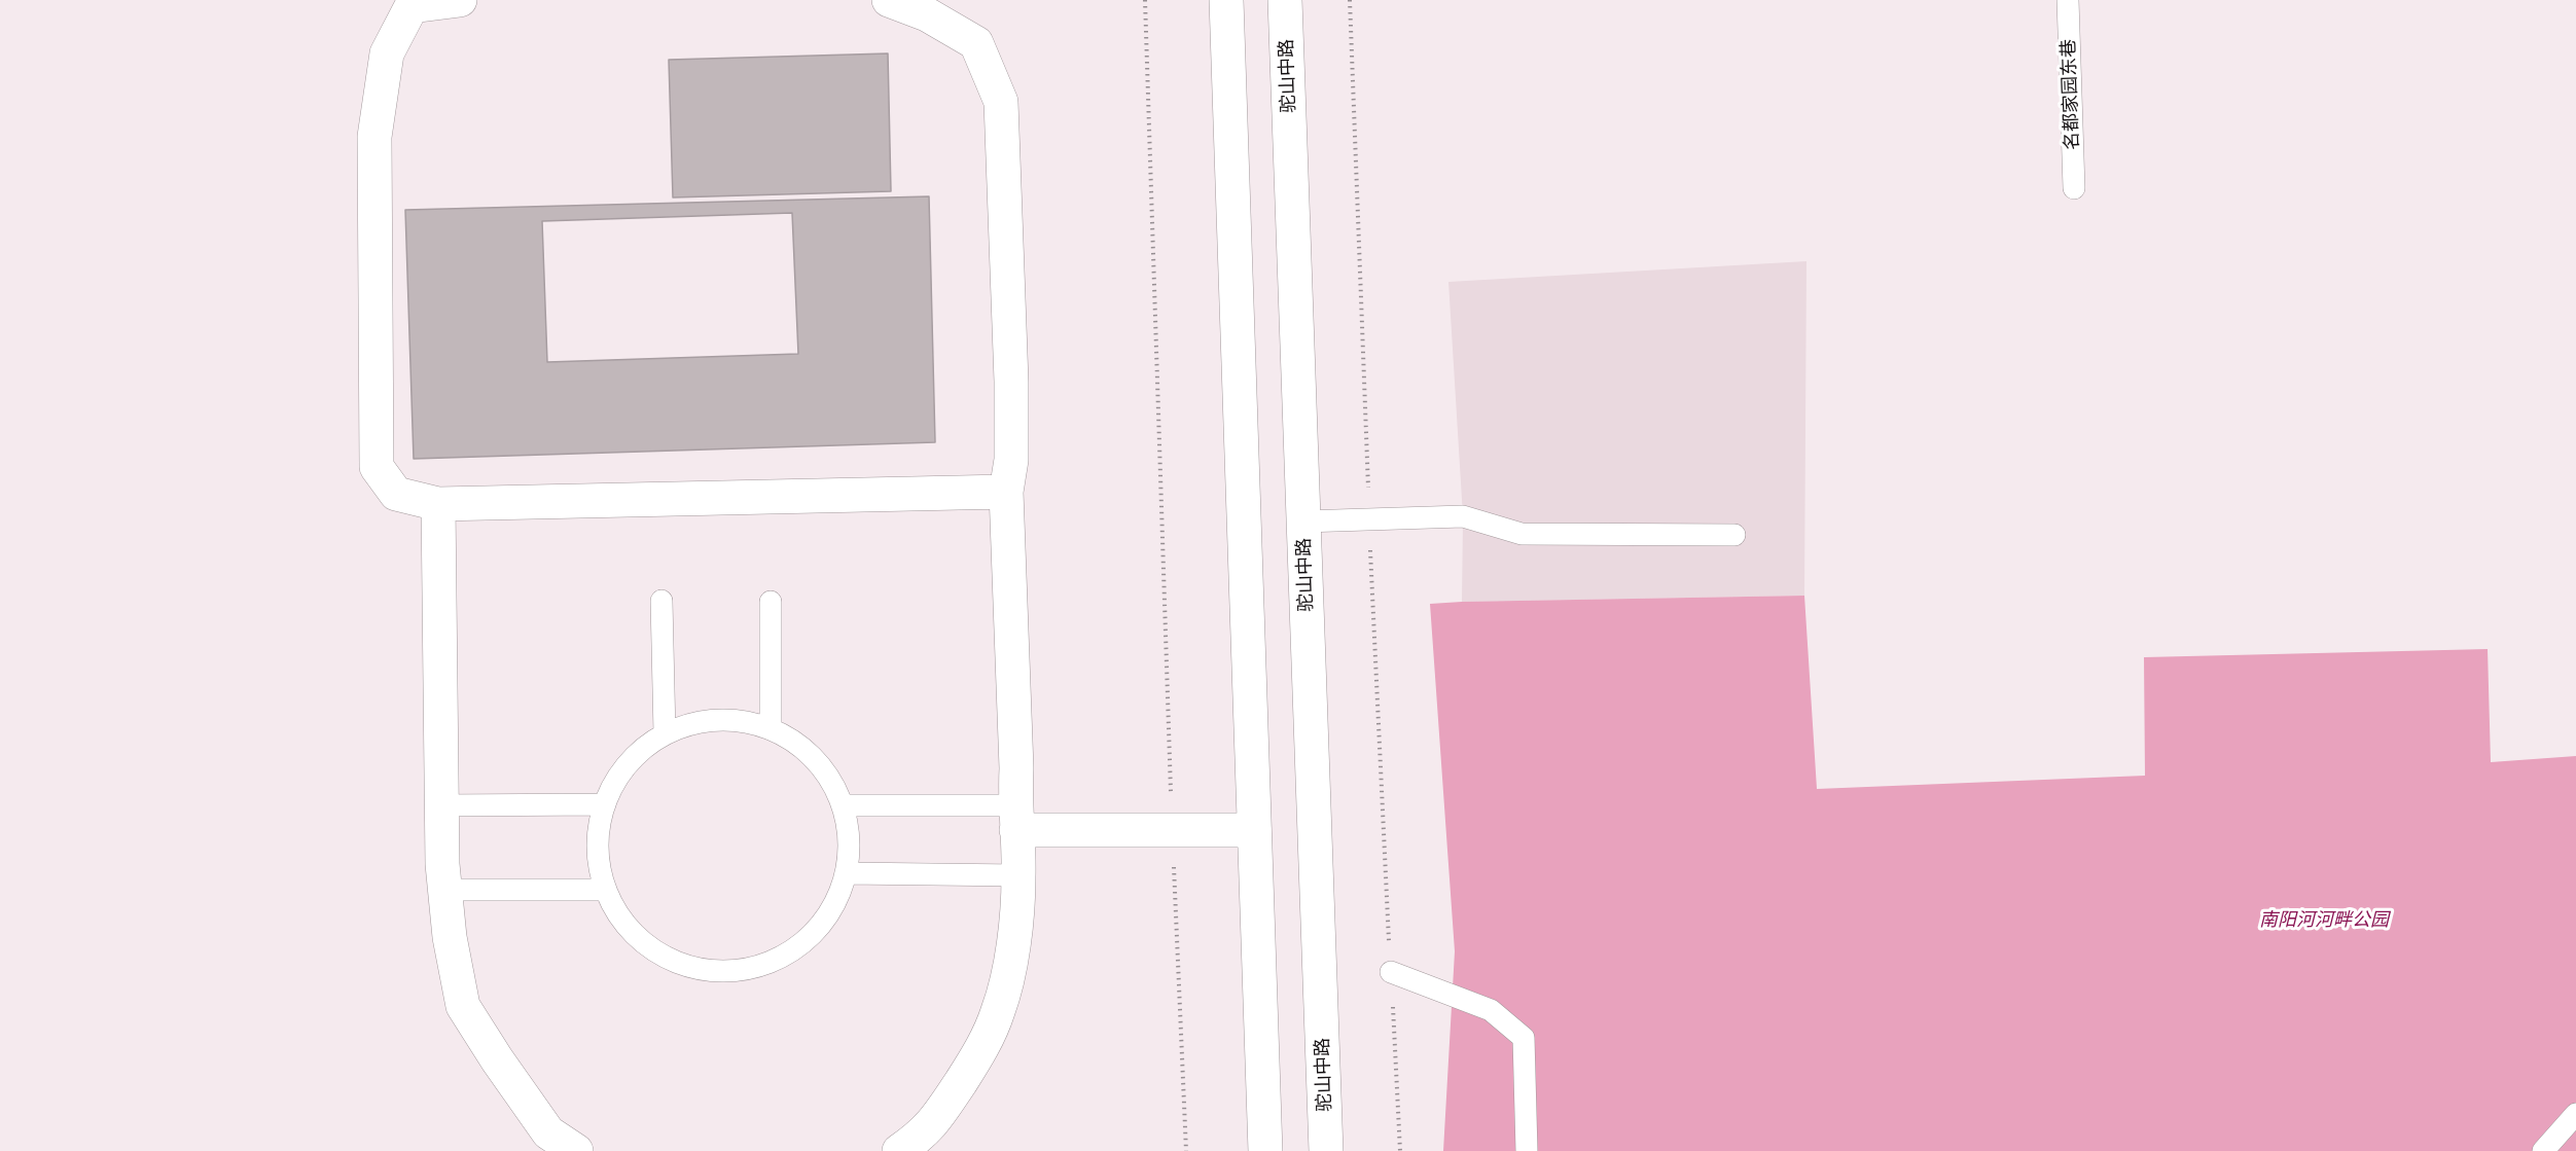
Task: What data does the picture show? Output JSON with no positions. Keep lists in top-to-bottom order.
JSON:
{
  "streets": {
    "street": ["驼山中路"],
    "lane": ["名都家园东巷"]
  },
  "parks": ["南阳河河畔公园"]
}
